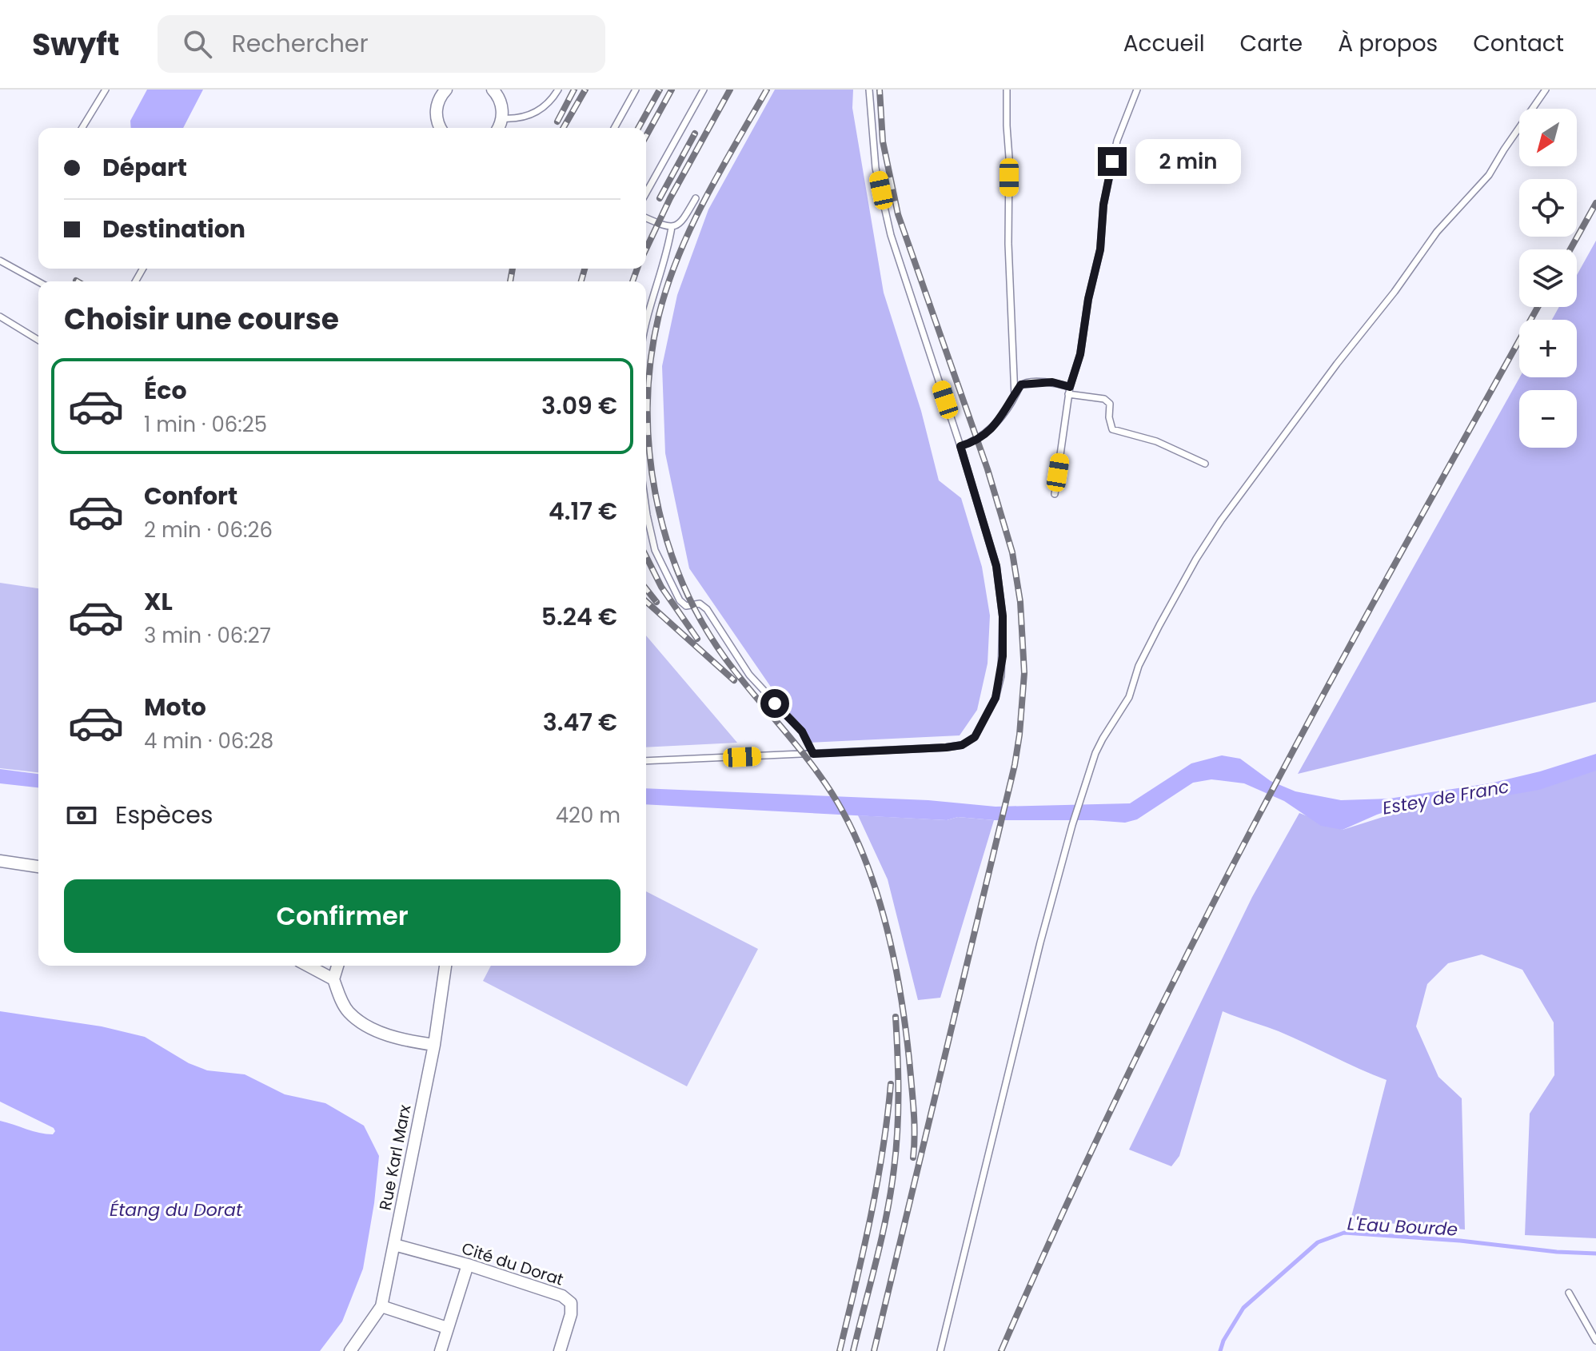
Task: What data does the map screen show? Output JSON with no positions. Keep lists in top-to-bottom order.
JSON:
{
  "streets": {
    "street": ["Rue Karl Marx", "Cité du Dorat"]
  },
  "crossings": [
    ["Rue Karl Marx", "Cité du Dorat"]
  ],
  "water": ["Estey de Franc", "Étang du Dorat", "L'Eau Bourde"],
  "north": "bottom left",
  "page": {
    "header": "Swyft",
    "search": "Rechercher",
    "nav": [
      "Accueil",
      "Carte",
      "À propos",
      "Contact"
    ],
    "map_buttons": ["+", "−"],
    "banner": ["Départ", "Destination"],
    "bubble": "2 min",
    "heading": "Choisir une course",
    "list": [
      {
        "name": "Éco",
        "note": "1 min · 06:25",
        "value": "3.09 €"
      },
      {
        "name": "Confort",
        "note": "2 min · 06:26",
        "value": "4.17 €"
      },
      {
        "name": "XL",
        "note": "3 min · 06:27",
        "value": "5.24 €"
      },
      {
        "name": "Moto",
        "note": "4 min · 06:28",
        "value": "3.47 €"
      }
    ],
    "pay": ["Espèces", "420 m"],
    "buttons": "Confirmer"
  }
}
